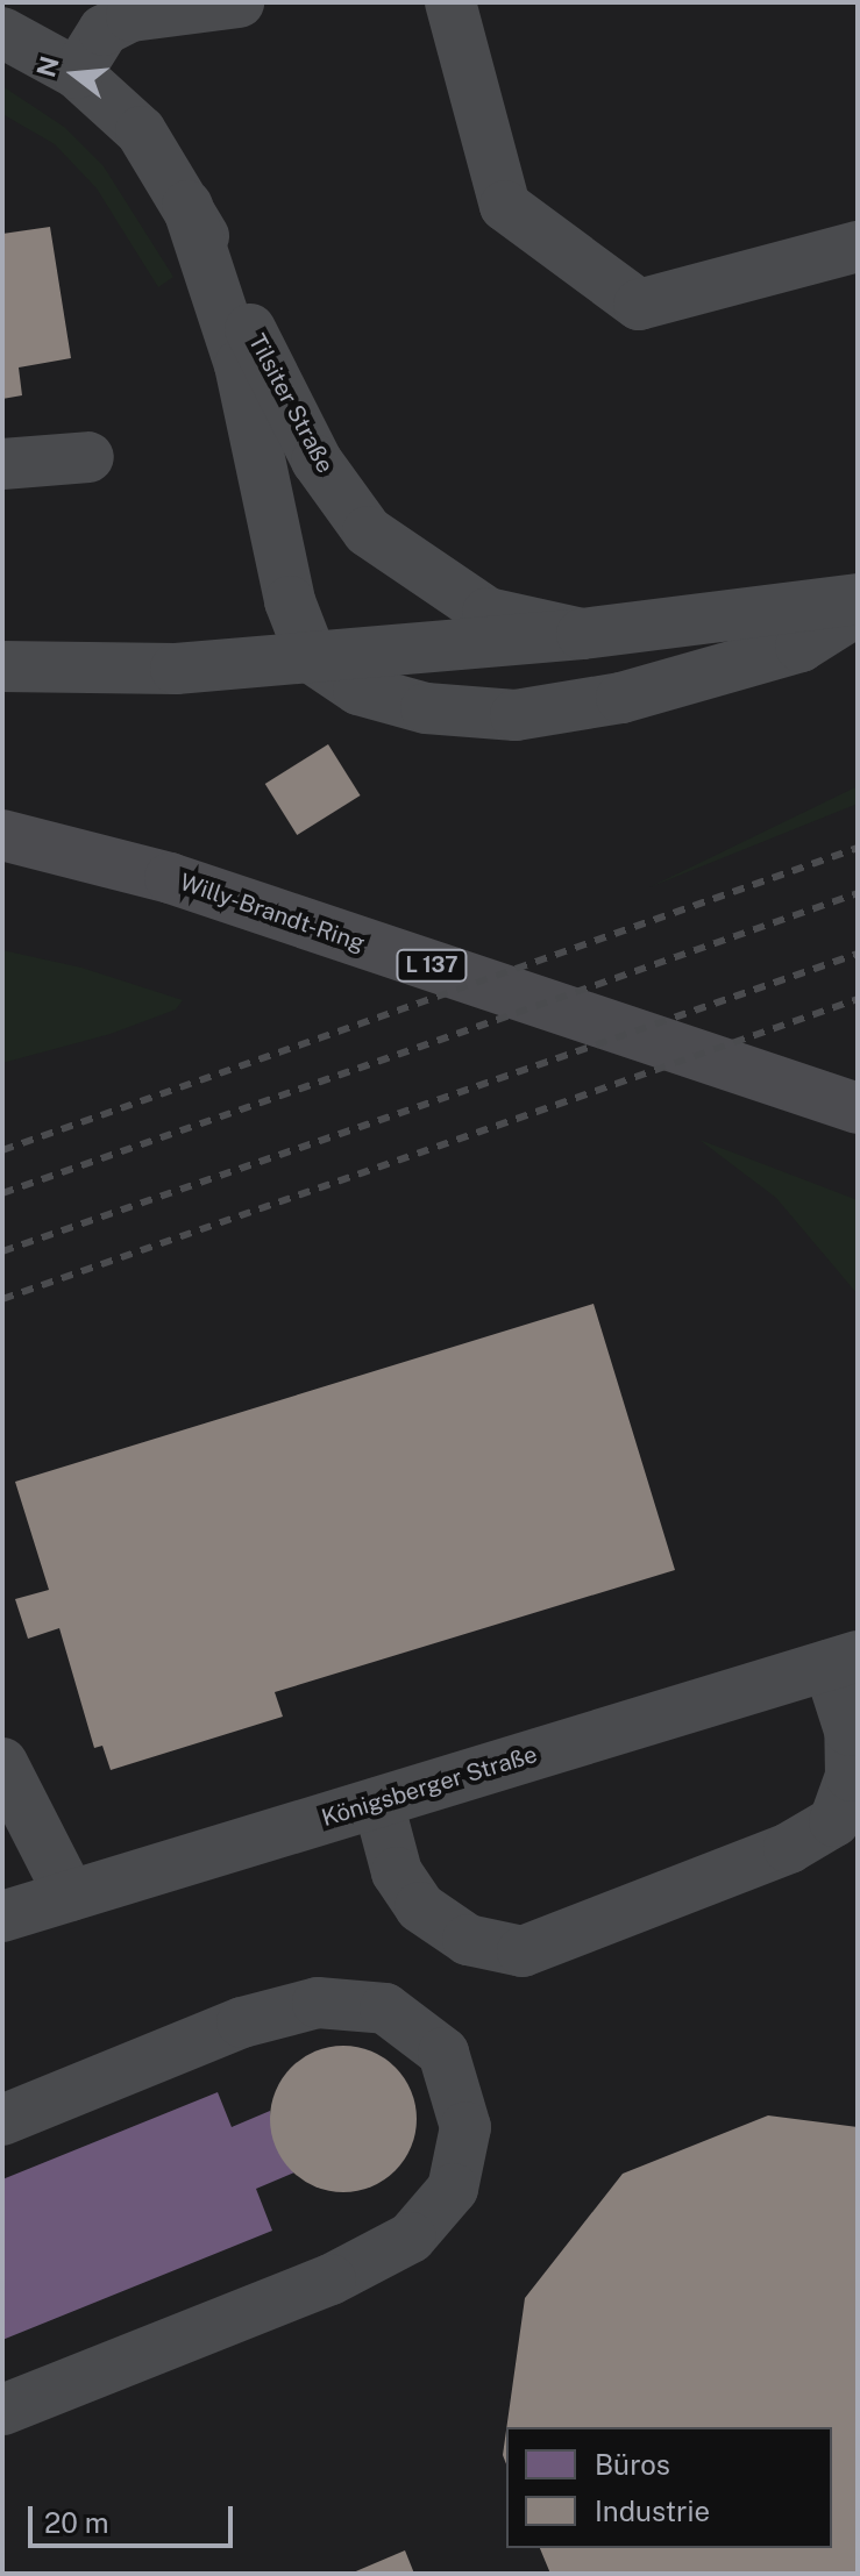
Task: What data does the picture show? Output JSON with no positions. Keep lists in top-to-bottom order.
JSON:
{
  "streets": {
    "main road": ["Willy-Brandt-Ring", "L 137"],
    "street": ["Tilsiter Straße", "Königsberger Straße"]
  },
  "legend": ["Büros", "Industrie"],
  "scale_bar": "20 m",
  "north": "left"
}
